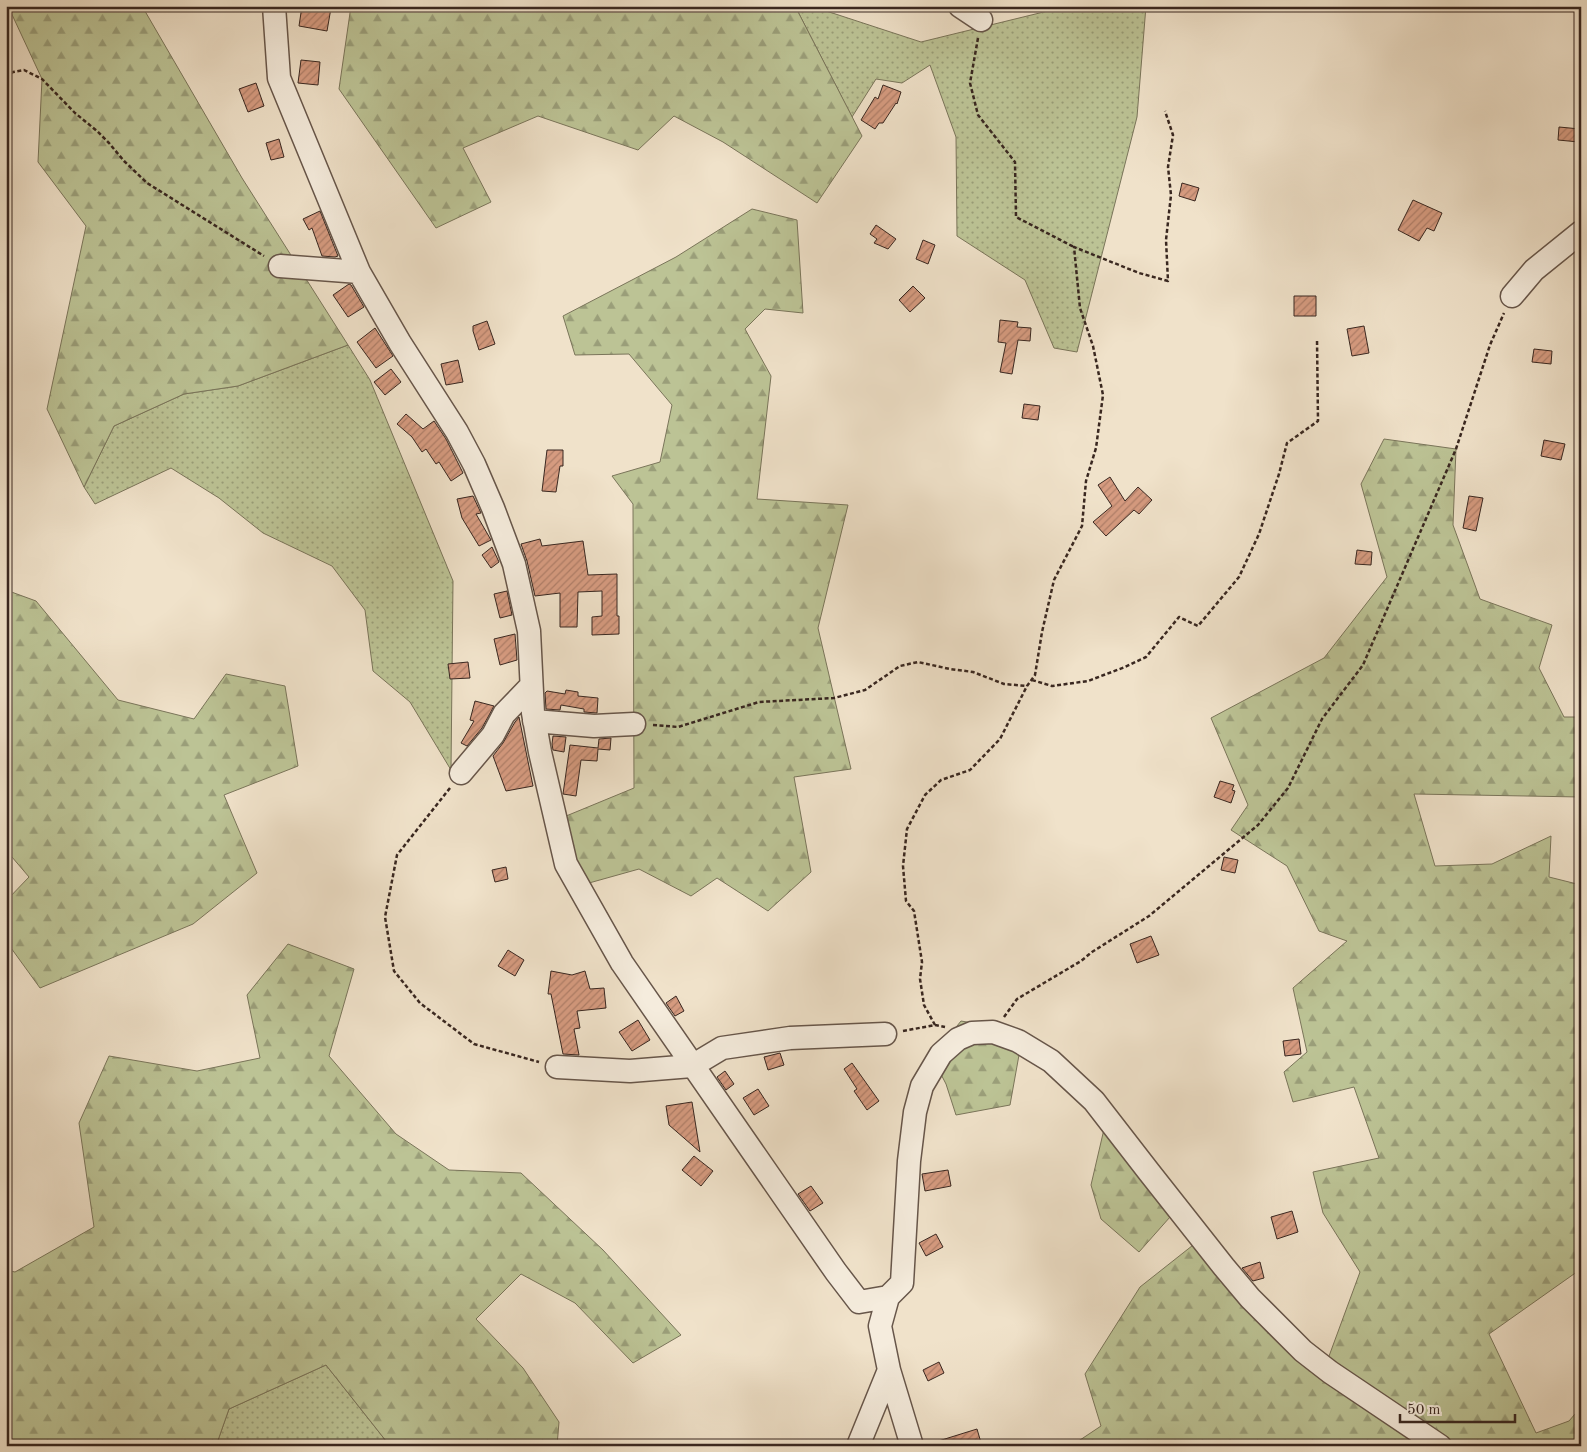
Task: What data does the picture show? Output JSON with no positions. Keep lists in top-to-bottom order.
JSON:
{
  "scale_bar": "50 m"
}
